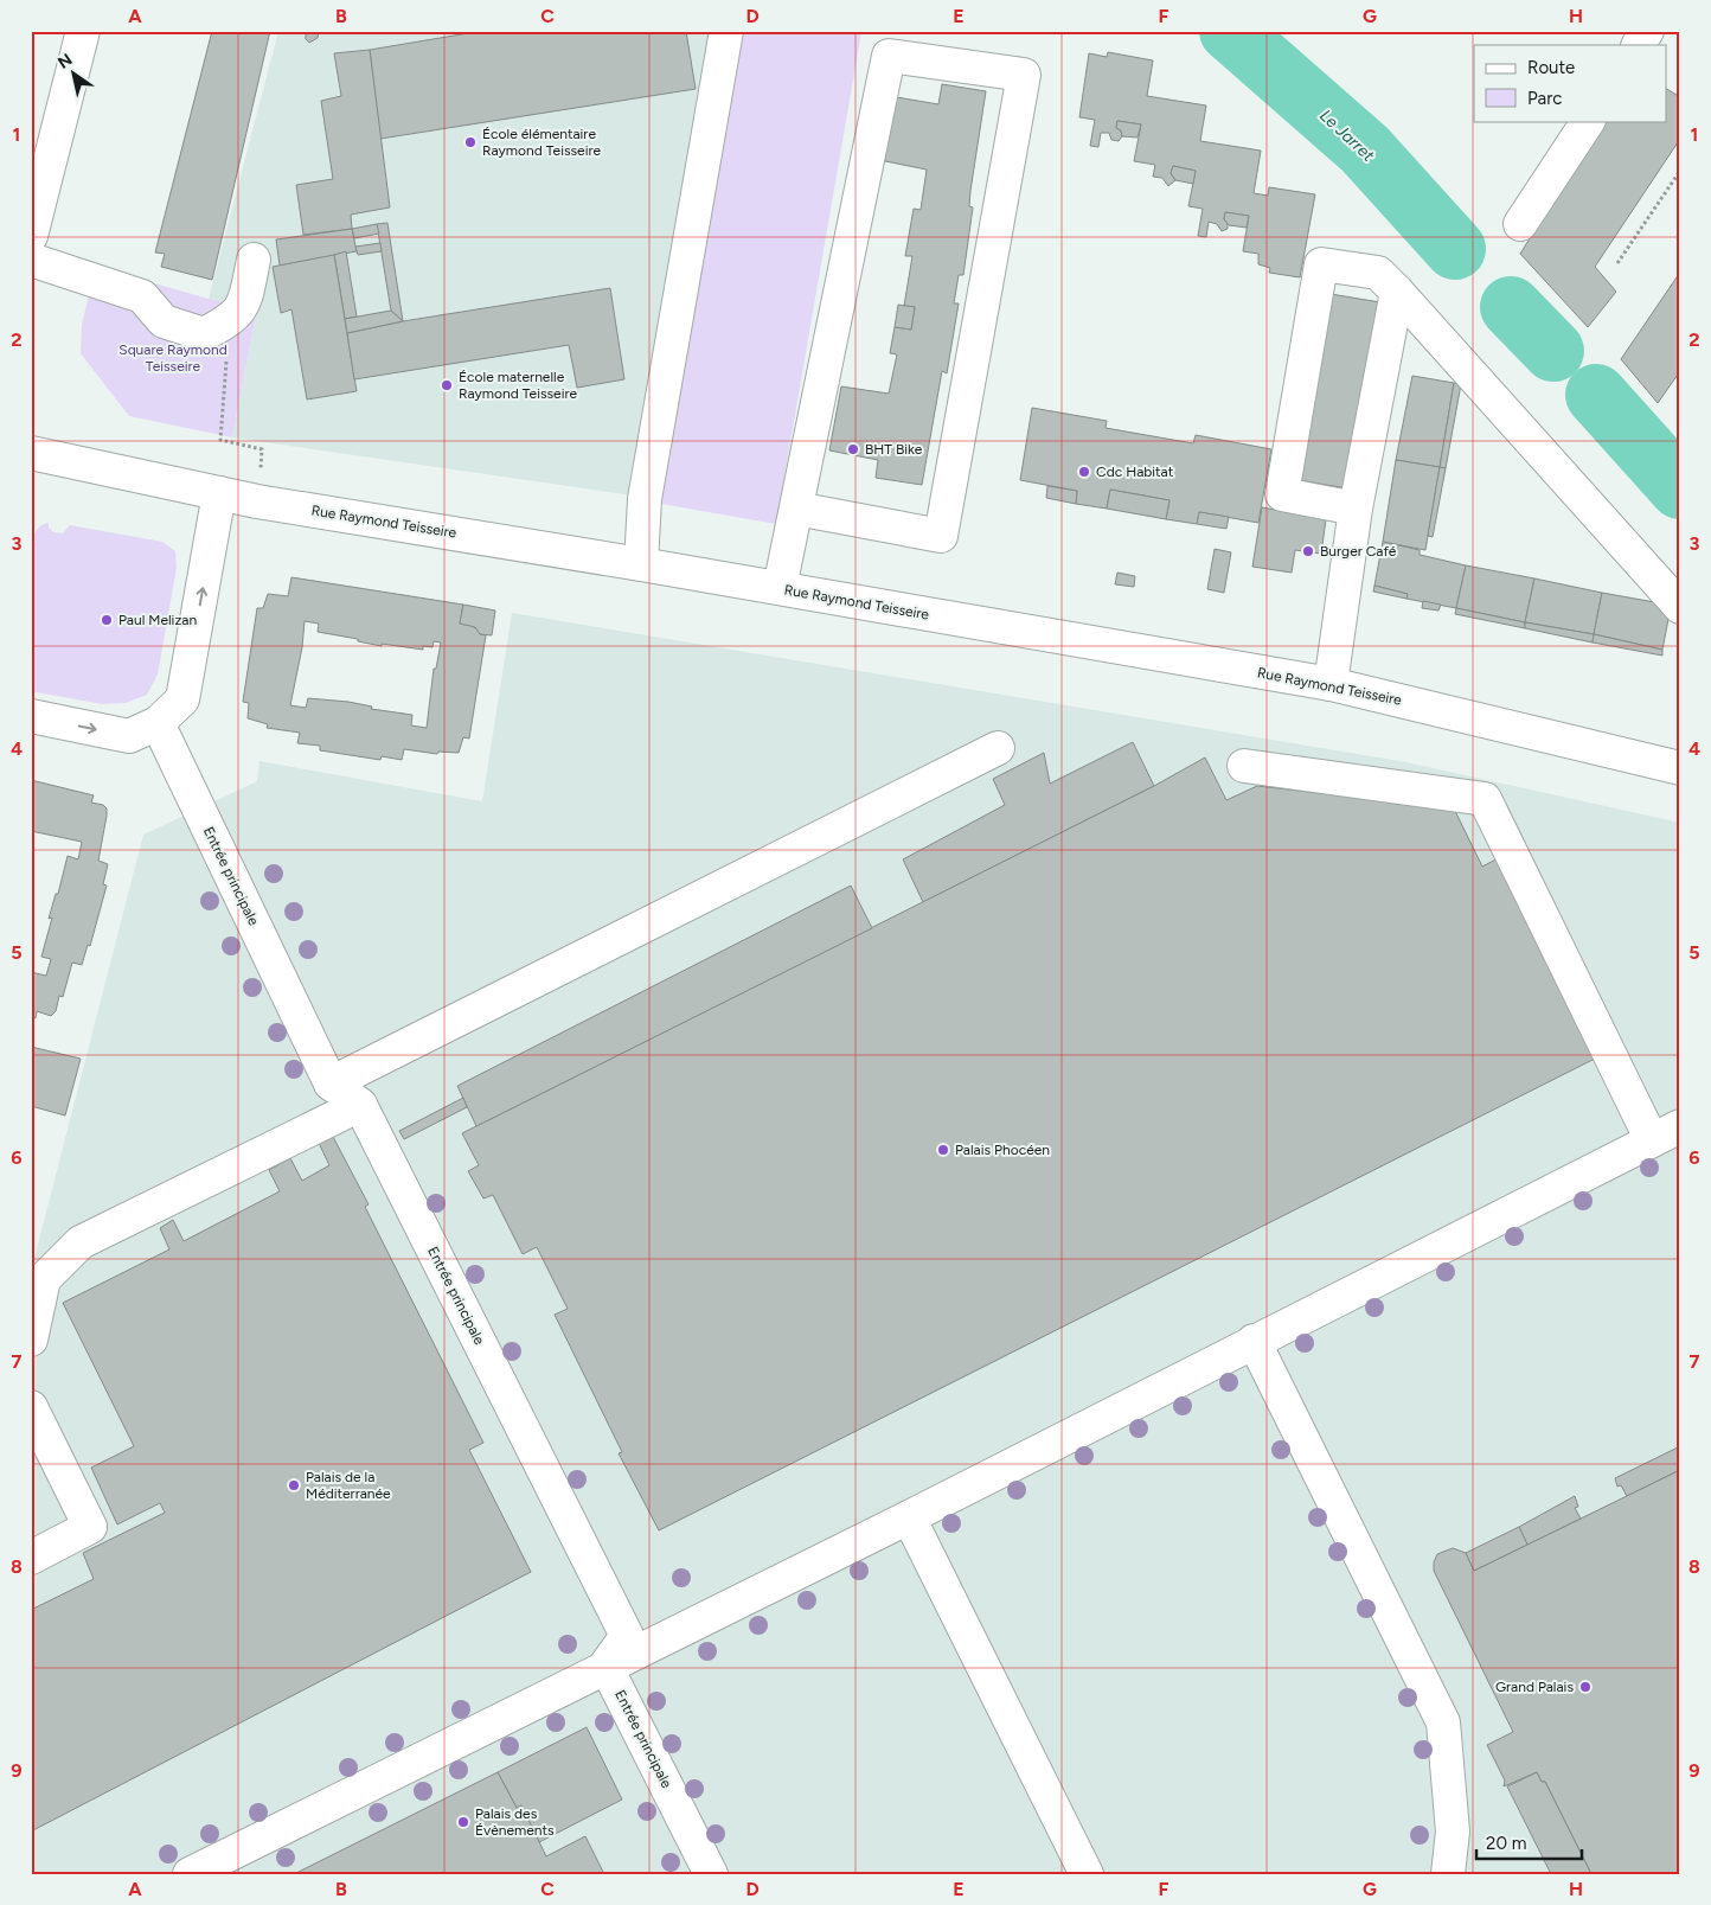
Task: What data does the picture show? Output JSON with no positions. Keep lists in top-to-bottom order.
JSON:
{
  "streets": {
    "street": ["Rue Raymond Teisseire", "Entrée principale"]
  },
  "water": ["Le Jarret"],
  "parks": ["Square Raymond Teisseire"],
  "places": [
    "École élémentaire Raymond Teisseire",
    "École maternelle Raymond Teisseire",
    "BHT Bike",
    "Cdc Habitat",
    "Burger Café",
    "Paul Melizan",
    "Palais Phocéen",
    "Palais de la Méditerranée",
    "Grand Palais",
    "Palais des Évènements"
  ],
  "legend": ["Route", "Parc"],
  "scale_bar": "20 m",
  "north": "top left",
  "grid": {
    "columns": [
      "A",
      "B",
      "C",
      "D",
      "E",
      "F",
      "G",
      "H"
    ],
    "rows": [
      "1",
      "2",
      "3",
      "4",
      "5",
      "6",
      "7",
      "8",
      "9"
    ]
  }
}
